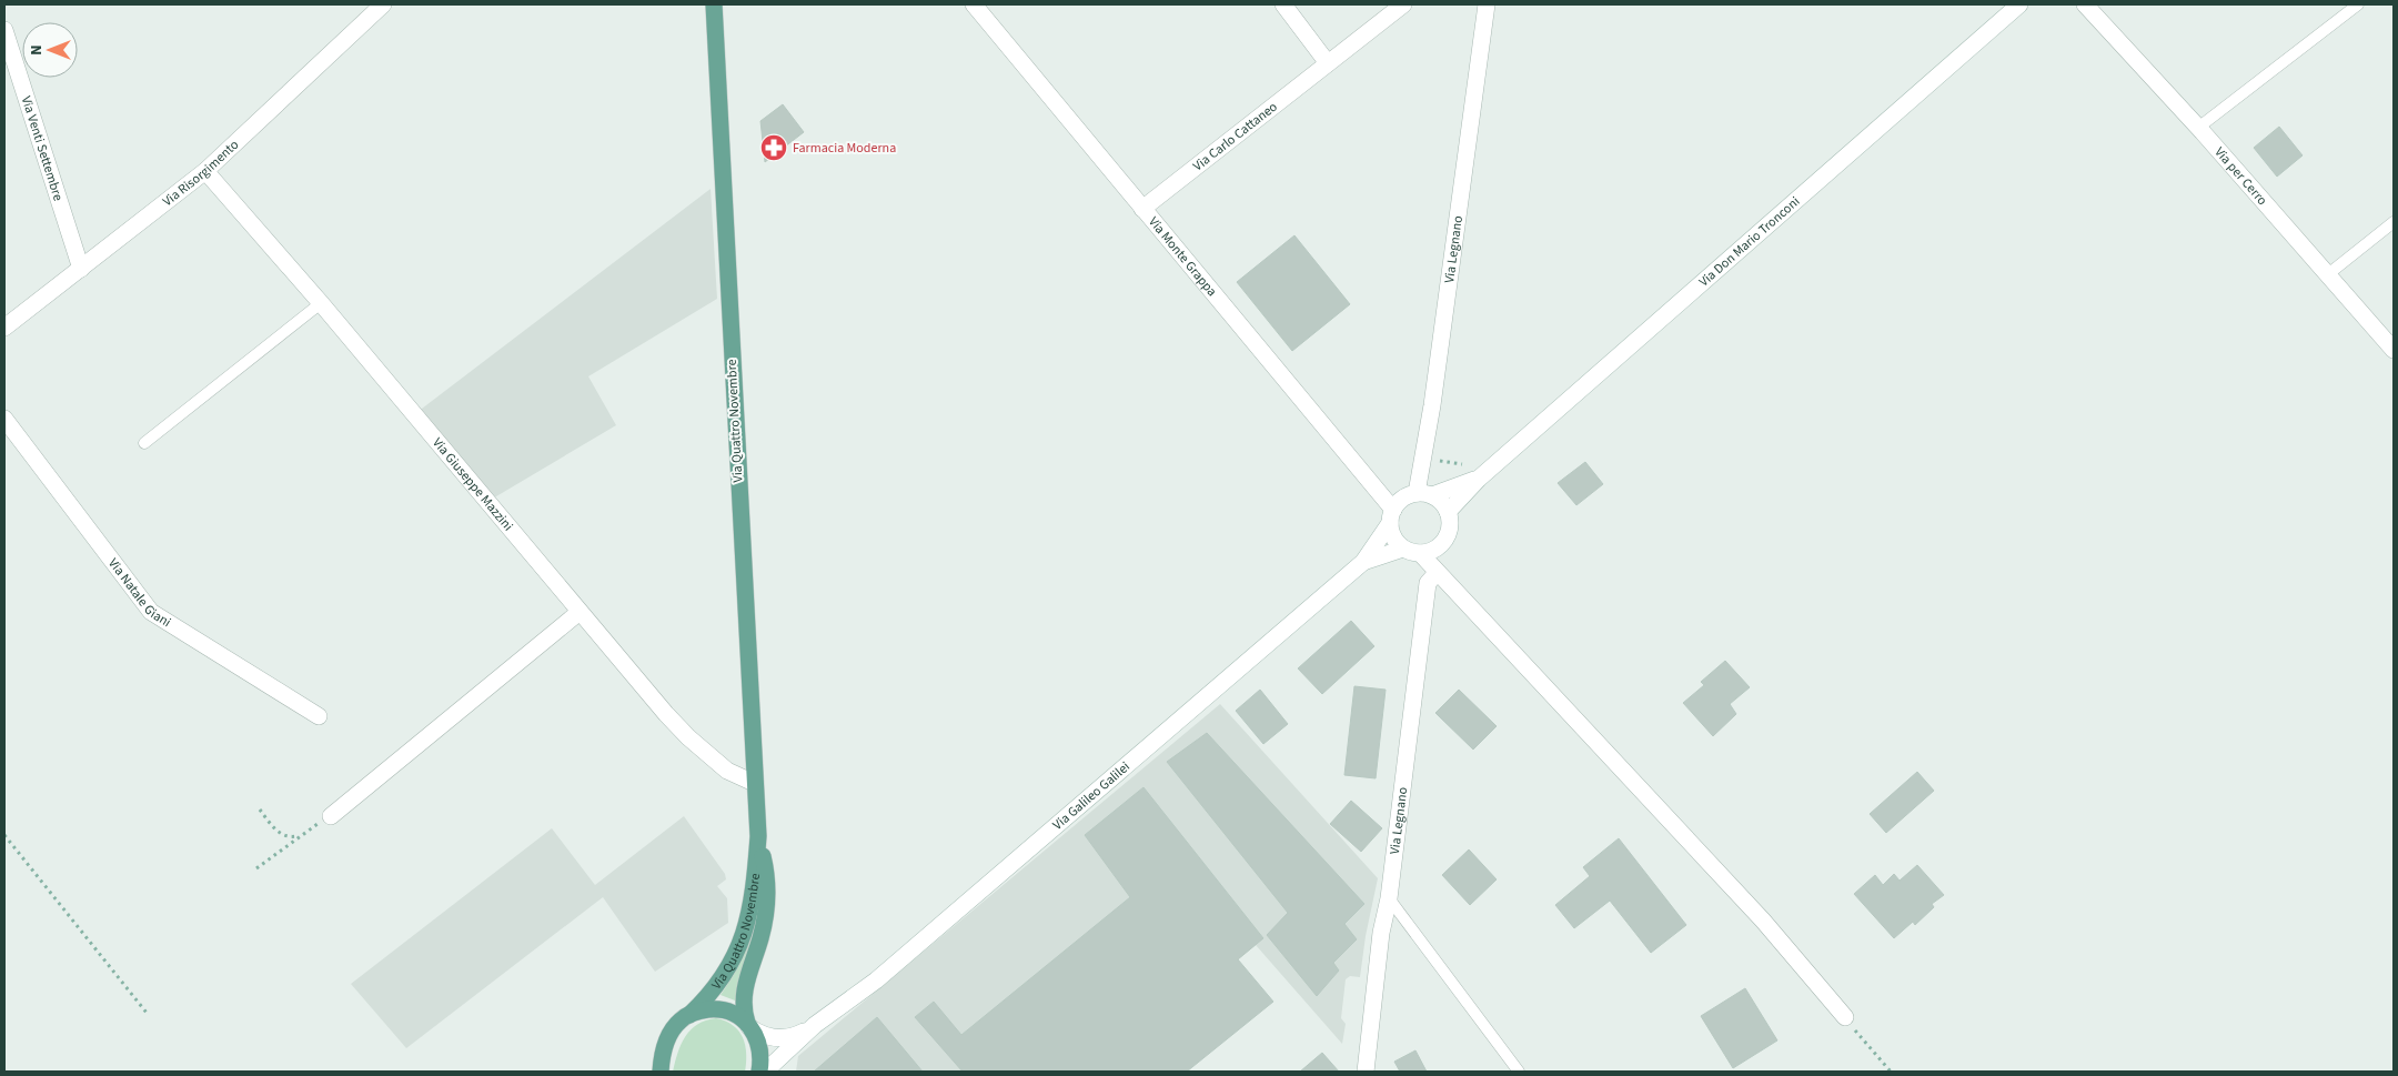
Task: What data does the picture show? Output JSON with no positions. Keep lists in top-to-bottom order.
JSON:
{
  "streets": {
    "main road": ["Via Quattro Novembre"],
    "street": [
      "Via Carlo Cattaneo",
      "Via Venti Settembre",
      "Via Risorgimento",
      "Via per Cerro",
      "Via Don Mario Tronconi",
      "Via Legnano",
      "Via Monte Grappa",
      "Via Giuseppe Mazzini",
      "Via Natale Giani",
      "Via Galileo Galilei"
    ]
  },
  "crossings": [
    ["Via Carlo Cattaneo", "Via Monte Grappa"],
    ["Via Venti Settembre", "Via Risorgimento"],
    ["Via Risorgimento", "Via Giuseppe Mazzini"],
    ["Via Don Mario Tronconi", "Via Legnano"],
    ["Via Don Mario Tronconi", "Via Monte Grappa"],
    ["Via Don Mario Tronconi", "Via Galileo Galilei"],
    ["Via Legnano", "Via Monte Grappa"],
    ["Via Legnano", "Via Galileo Galilei"],
    ["Via Monte Grappa", "Via Galileo Galilei"],
    ["Via Quattro Novembre", "Via Giuseppe Mazzini"],
    ["Via Quattro Novembre", "Via Galileo Galilei"]
  ],
  "places": {
    "pharmacy": ["Farmacia Moderna"]
  },
  "north": "left"
}
